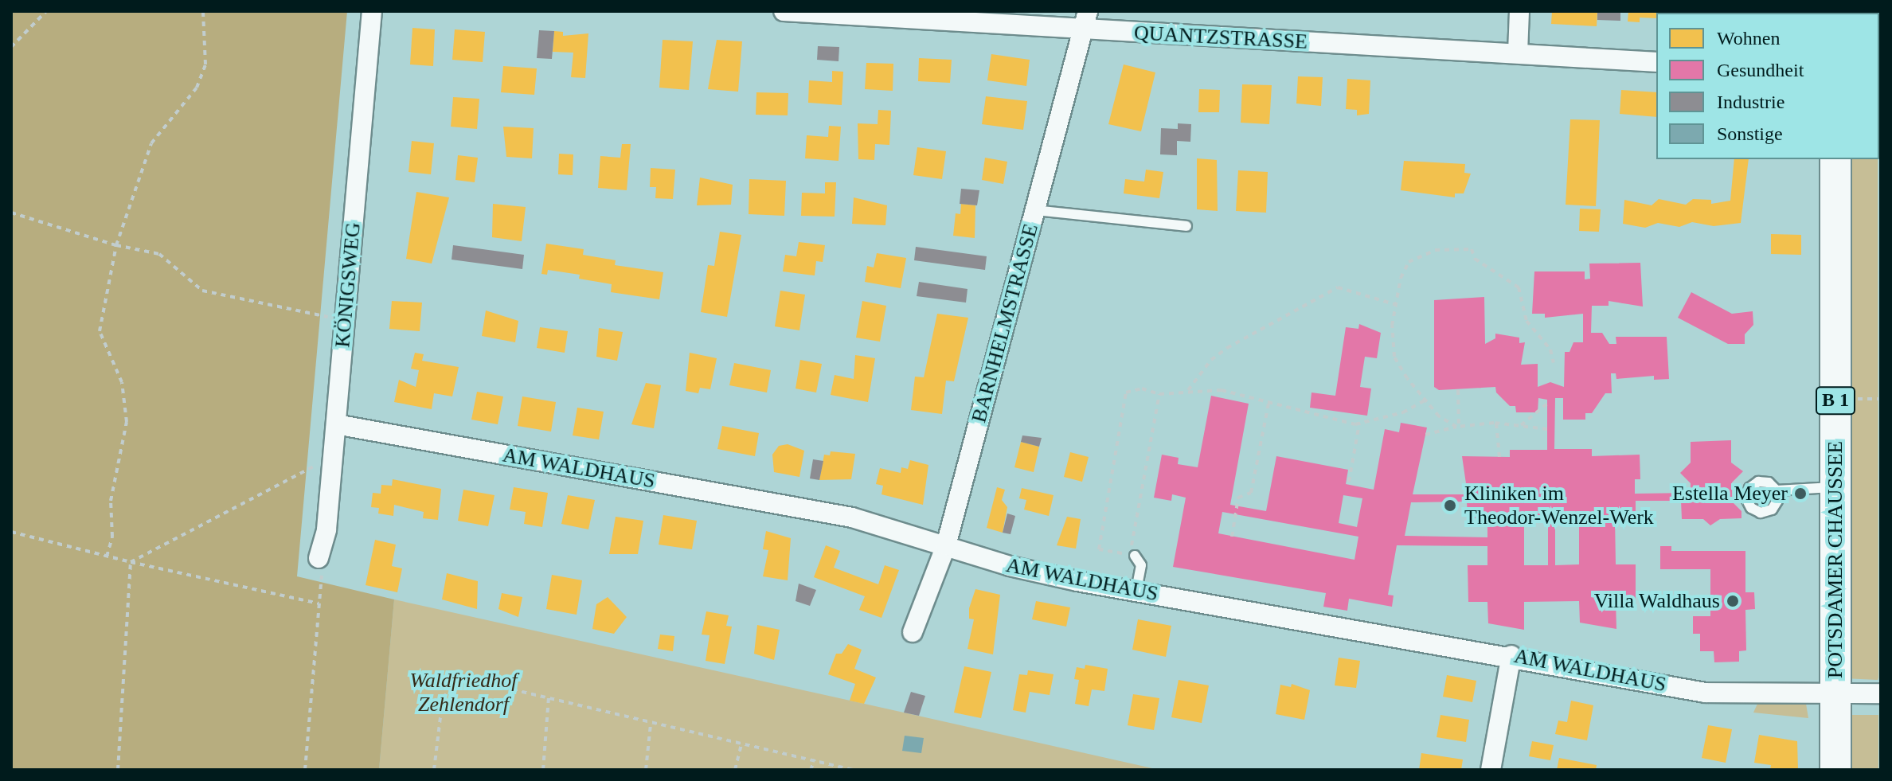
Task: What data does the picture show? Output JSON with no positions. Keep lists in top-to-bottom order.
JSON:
{
  "streets": {
    "main road": ["B 1", "POTSDAMER CHAUSSEE"],
    "street": [
      "QUANTZSTRASSE",
      "KÖNIGSWEG",
      "BARNHELMSTRASSE",
      "AM WALDHAUS"
    ]
  },
  "crossings": [
    ["QUANTZSTRASSE", "BARNHELMSTRASSE"],
    ["KÖNIGSWEG", "AM WALDHAUS"],
    ["BARNHELMSTRASSE", "AM WALDHAUS"],
    ["AM WALDHAUS", "POTSDAMER CHAUSSEE"]
  ],
  "parks": ["Waldfriedhof Zehlendorf"],
  "places": ["Estella Meyer", "Kliniken im Theodor-Wenzel-Werk", "Villa Waldhaus"],
  "legend": [
    "Wohnen",
    "Gesundheit",
    "Industrie",
    "Sonstige"
  ]
}
